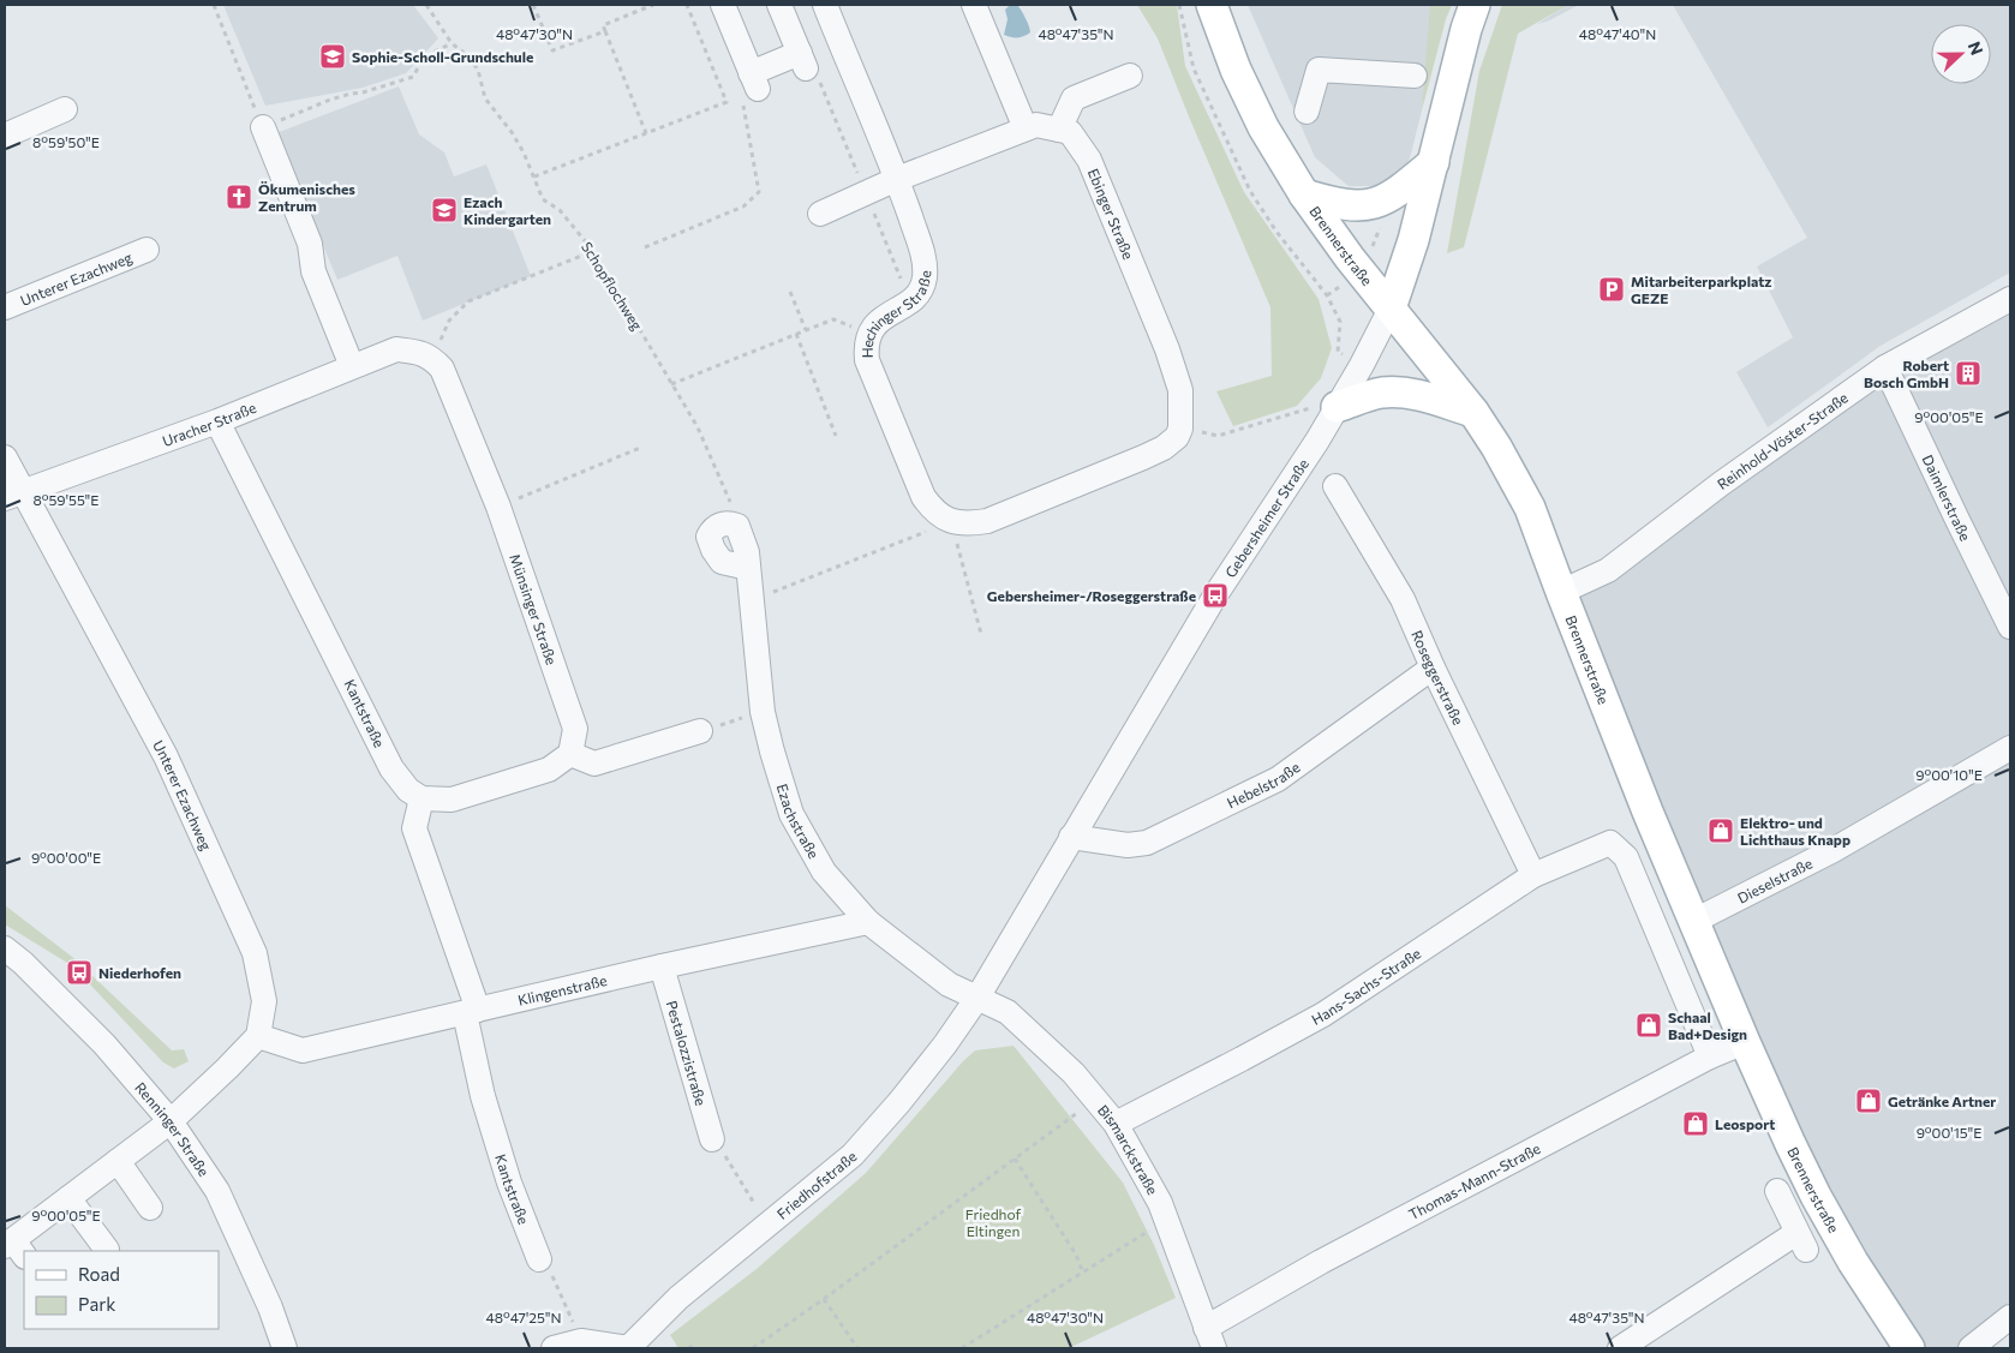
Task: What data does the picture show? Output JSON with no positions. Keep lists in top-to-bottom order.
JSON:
{
  "streets": {
    "main road": ["Brennerstraße", "Gebersheimer Straße"],
    "street": [
      "Ebinger Straße",
      "Unterer Ezachweg",
      "Hechinger Straße",
      "Uracher Straße",
      "Reinhold-Vöster-Straße",
      "Daimlerstraße",
      "Münsinger Straße",
      "Roseggerstraße",
      "Kantstraße",
      "Hebelstraße",
      "Ezachstraße",
      "Dieselstraße",
      "Hans-Sachs-Straße",
      "Klingenstraße",
      "Pestalozzistraße",
      "Renninger Straße",
      "Bismarckstraße",
      "Thomas-Mann-Straße",
      "Friedhofstraße"
    ],
    "path": ["Schopflochweg"]
  },
  "crossings": [
    ["Brennerstraße", "Reinhold-Vöster-Straße"],
    ["Brennerstraße", "Gebersheimer Straße"],
    ["Brennerstraße", "Dieselstraße"],
    ["Brennerstraße", "Thomas-Mann-Straße"],
    ["Unterer Ezachweg", "Uracher Straße"],
    ["Unterer Ezachweg", "Klingenstraße"],
    ["Schopflochweg", "Ezachstraße"],
    ["Uracher Straße", "Münsinger Straße"],
    ["Uracher Straße", "Kantstraße"],
    ["Reinhold-Vöster-Straße", "Daimlerstraße"],
    ["Gebersheimer Straße", "Hebelstraße"],
    ["Gebersheimer Straße", "Ezachstraße"],
    ["Gebersheimer Straße", "Bismarckstraße"],
    ["Gebersheimer Straße", "Friedhofstraße"],
    ["Roseggerstraße", "Hebelstraße"],
    ["Roseggerstraße", "Hans-Sachs-Straße"],
    ["Kantstraße", "Klingenstraße"],
    ["Ezachstraße", "Klingenstraße"],
    ["Ezachstraße", "Bismarckstraße"],
    ["Ezachstraße", "Friedhofstraße"],
    ["Hans-Sachs-Straße", "Bismarckstraße"],
    ["Hans-Sachs-Straße", "Thomas-Mann-Straße"],
    ["Klingenstraße", "Pestalozzistraße"],
    ["Bismarckstraße", "Thomas-Mann-Straße"],
    ["Bismarckstraße", "Friedhofstraße"]
  ],
  "parks": ["Friedhof Eltingen"],
  "places": {
    "school or university": ["Sophie-Scholl-Grundschule", "Ezach Kindergarten"],
    "church": ["Ökumenisches Zentrum"],
    "parking": ["Mitarbeiterparkplatz GEZE"],
    "building": ["Robert Bosch GmbH"],
    "bus stop": ["Gebersheimer-/Roseggerstraße", "Niederhofen"],
    "shop": [
      "Elektro- und Lichthaus Knapp",
      "Schaal Bad+Design",
      "Getränke Artner",
      "Leosport"
    ]
  },
  "legend": ["Road", "Park"],
  "north": "right",
  "coordinates": [
    "48°47'30\"N",
    "48°47'35\"N",
    "48°47'40\"N",
    "8°59'50\"E",
    "9°00'05\"E",
    "8°59'55\"E",
    "9°00'10\"E",
    "9°00'00\"E",
    "9°00'15\"E",
    "48°47'25\"N"
  ]
}
